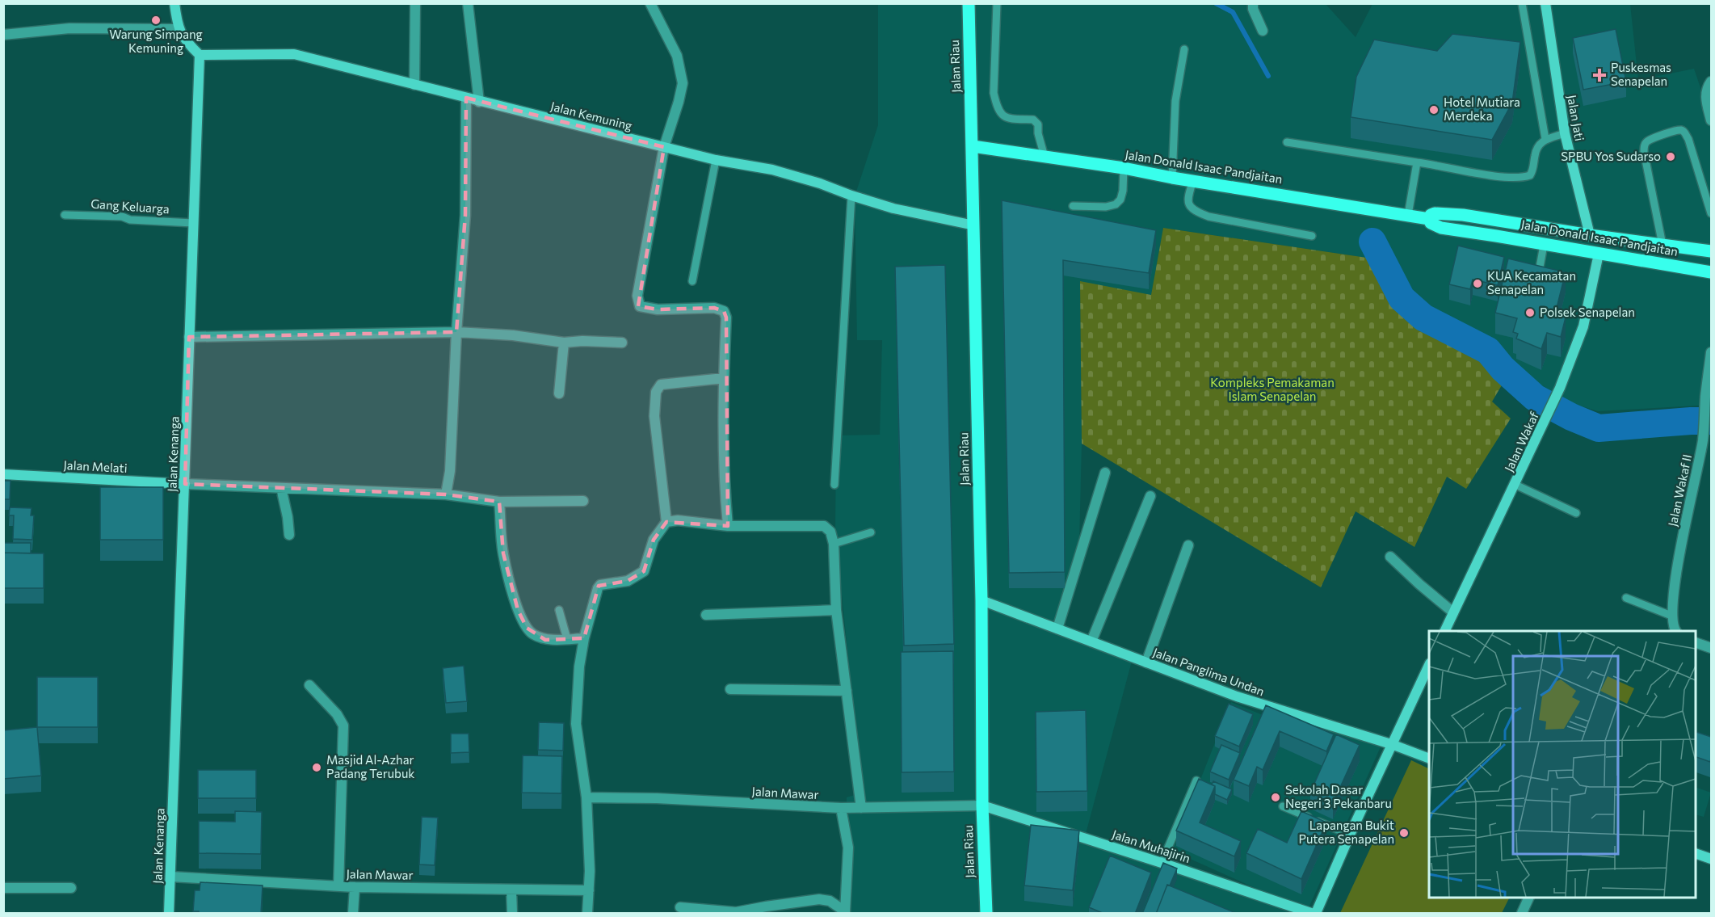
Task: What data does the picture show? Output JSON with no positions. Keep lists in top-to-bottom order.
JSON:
{
  "streets": {
    "main road": ["Jalan Riau", "Jalan Donald Isaac Pandjaitan"],
    "street": [
      "Jalan Kemuning",
      "Jalan Jati",
      "Jalan Wakaf",
      "Jalan Kenanga",
      "Jalan Melati",
      "Jalan Wakaf II",
      "Jalan Panglima Undan",
      "Jalan Mawar",
      "Jalan Muhajirin"
    ],
    "lane": ["Gang Keluarga"]
  },
  "crossings": [
    ["Jalan Riau", "Jalan Kemuning"],
    ["Jalan Riau", "Jalan Donald Isaac Pandjaitan"],
    ["Jalan Riau", "Jalan Panglima Undan"],
    ["Jalan Riau", "Jalan Mawar"],
    ["Jalan Riau", "Jalan Muhajirin"],
    ["Jalan Kemuning", "Jalan Kenanga"],
    ["Jalan Jati", "Jalan Donald Isaac Pandjaitan"],
    ["Jalan Donald Isaac Pandjaitan", "Jalan Wakaf"],
    ["Gang Keluarga", "Jalan Kenanga"],
    ["Jalan Kenanga", "Jalan Melati"],
    ["Jalan Kenanga", "Jalan Mawar"],
    ["Jalan Mawar", "Jalan Muhajirin"]
  ],
  "parks": ["Kompleks Pemakaman Islam Senapelan"],
  "places": {
    "other": [
      "Warung Simpang Kemuning",
      "Hotel Mutiara Merdeka",
      "SPBU Yos Sudarso",
      "KUA Kecamatan Senapelan",
      "Polsek Senapelan",
      "Masjid Al-Azhar Padang Terubuk",
      "Sekolah Dasar Negeri 3 Pekanbaru",
      "Lapangan Bukit Putera Senapelan"
    ],
    "health": ["Puskesmas Senapelan"]
  }
}
